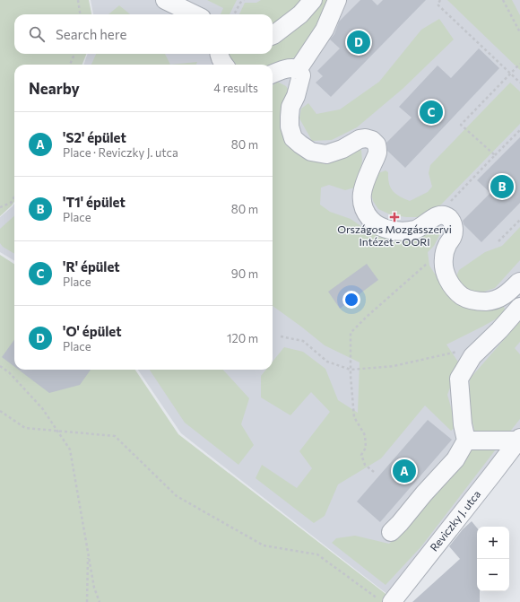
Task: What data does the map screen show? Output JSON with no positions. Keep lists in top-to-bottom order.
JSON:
{
  "streets": {
    "street": ["Reviczky J. utca"]
  },
  "places": {
    "health": ["Országos Mozgásszervi Intézet - OORI"]
  },
  "page": {
    "search": "Search here",
    "pins": [
      "D",
      "C",
      "B",
      "A"
    ],
    "heading": ["Nearby", "4 results"],
    "list": [
      {
        "mark": "A",
        "name": "'S2' épület",
        "note": "Place · Reviczky J. utca",
        "value": "80 m"
      },
      {
        "mark": "B",
        "name": "'T1' épület",
        "note": "Place",
        "value": "80 m"
      },
      {
        "mark": "C",
        "name": "'R' épület",
        "note": "Place",
        "value": "90 m"
      },
      {
        "mark": "D",
        "name": "'O' épület",
        "note": "Place",
        "value": "120 m"
      }
    ],
    "map_buttons": ["+", "−"]
  }
}
